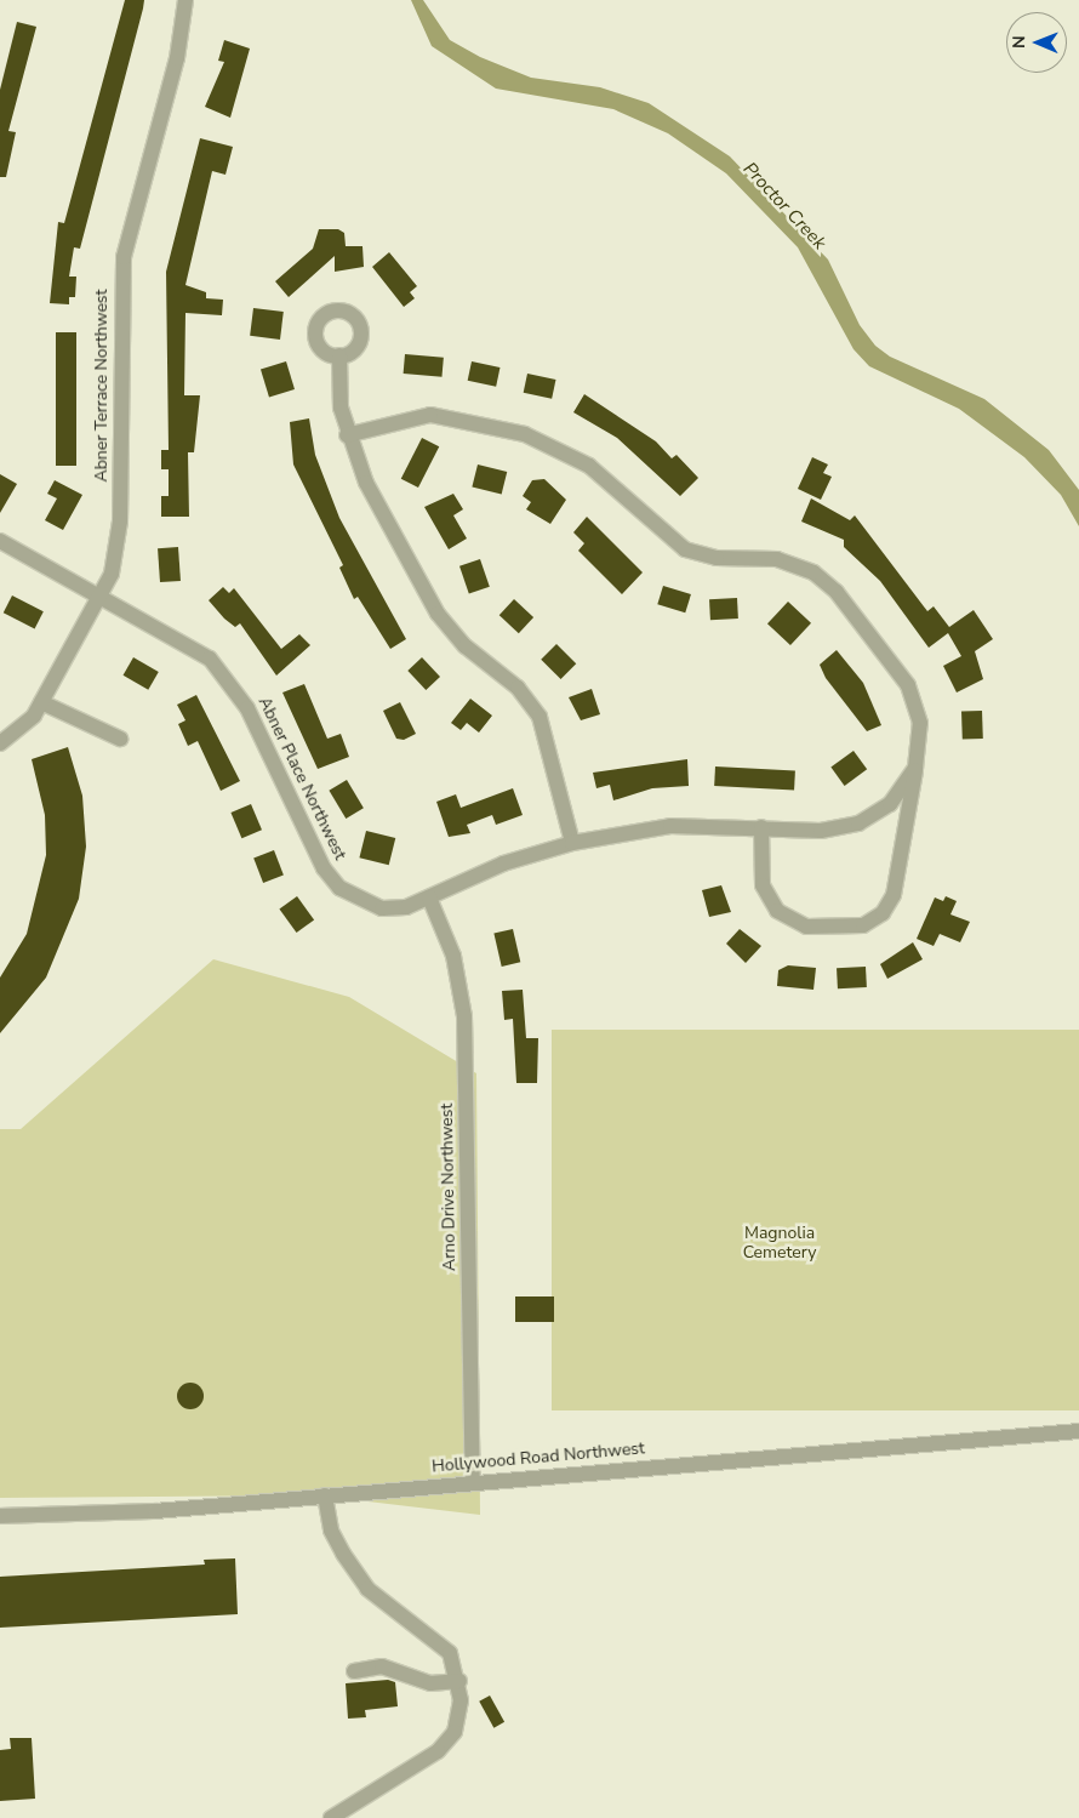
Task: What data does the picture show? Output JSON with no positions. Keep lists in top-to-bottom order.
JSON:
{
  "streets": {
    "street": [
      "Abner Terrace Northwest",
      "Abner Place Northwest",
      "Arno Drive Northwest",
      "Hollywood Road Northwest"
    ]
  },
  "crossings": [
    ["Abner Terrace Northwest", "Abner Place Northwest"],
    ["Abner Place Northwest", "Arno Drive Northwest"],
    ["Arno Drive Northwest", "Hollywood Road Northwest"]
  ],
  "water": ["Proctor Creek"],
  "parks": ["Magnolia Cemetery"],
  "north": "left"
}
